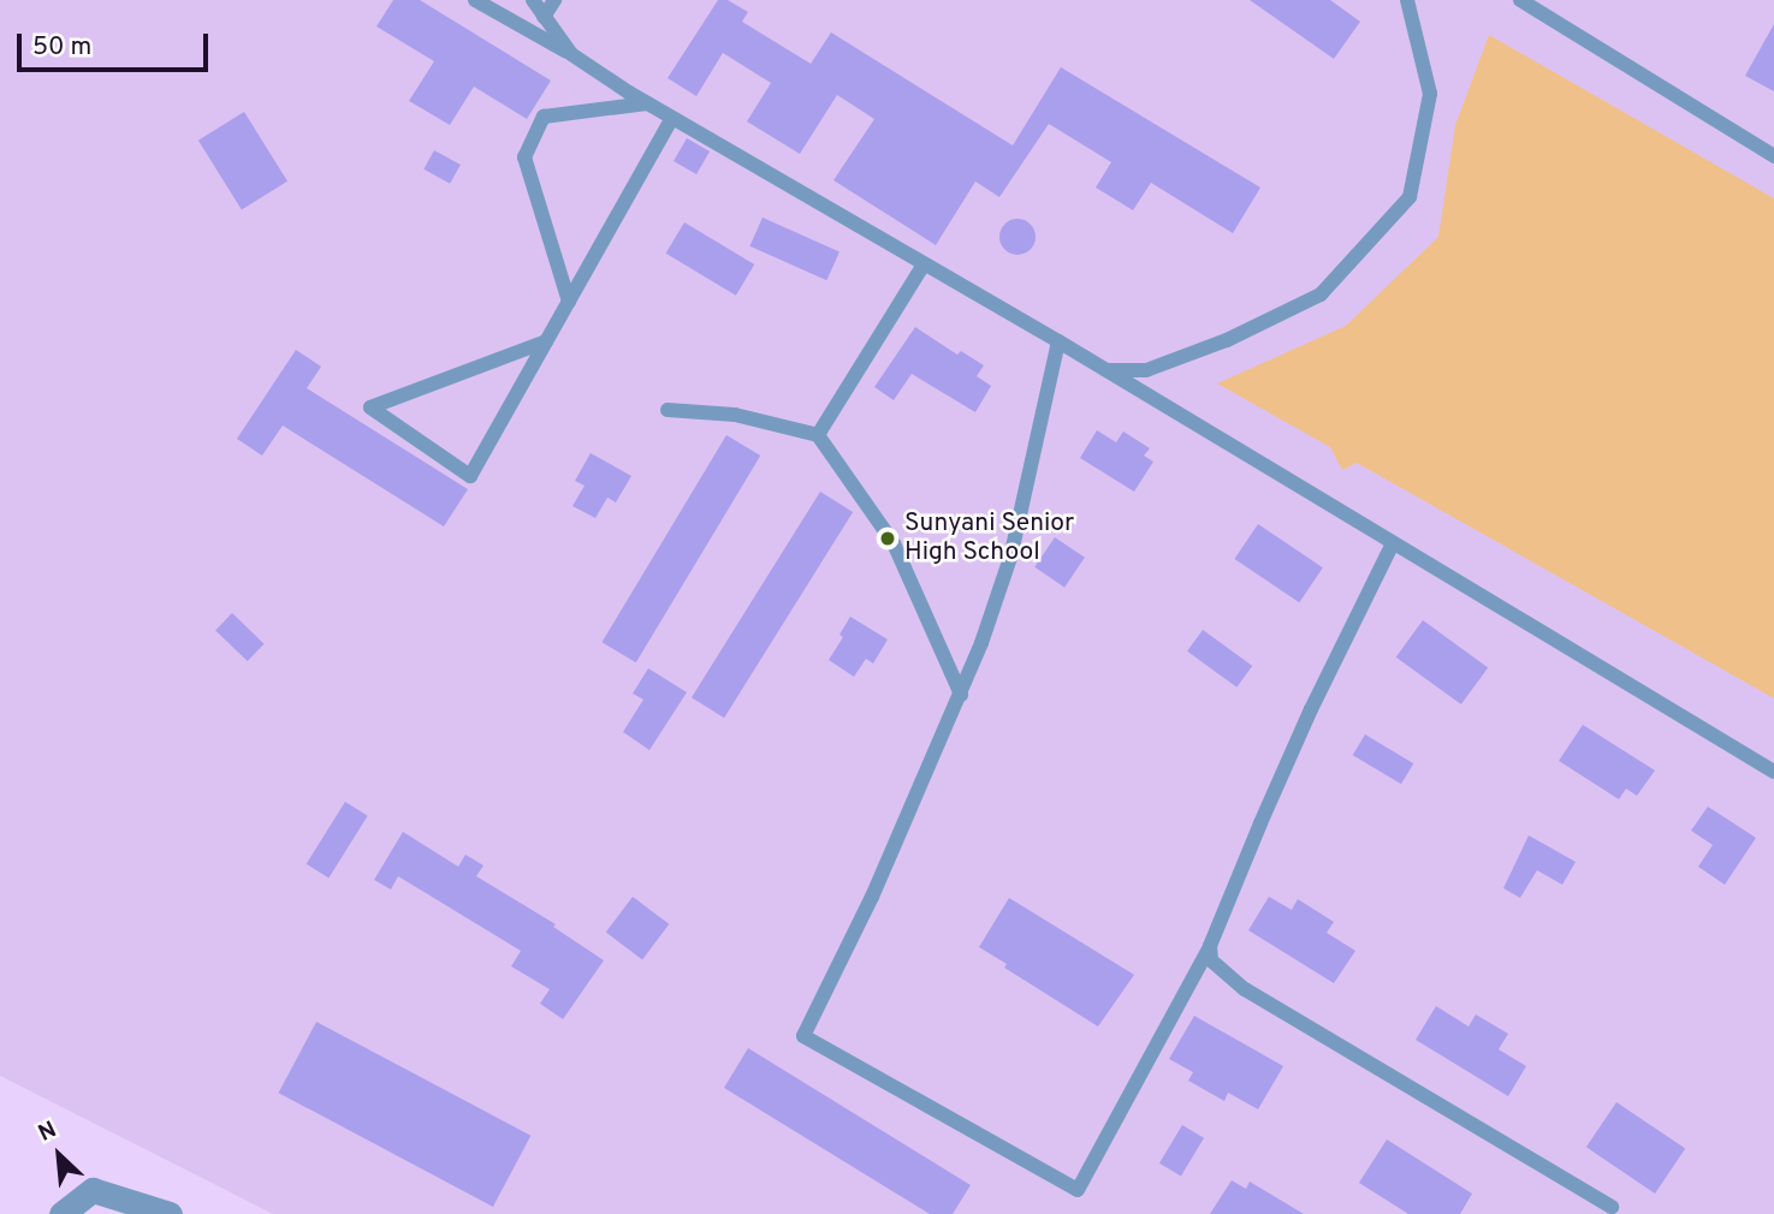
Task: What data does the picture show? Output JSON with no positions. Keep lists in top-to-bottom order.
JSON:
{
  "places": ["Sunyani Senior High School"],
  "scale_bar": "50 m",
  "north": "top left"
}
